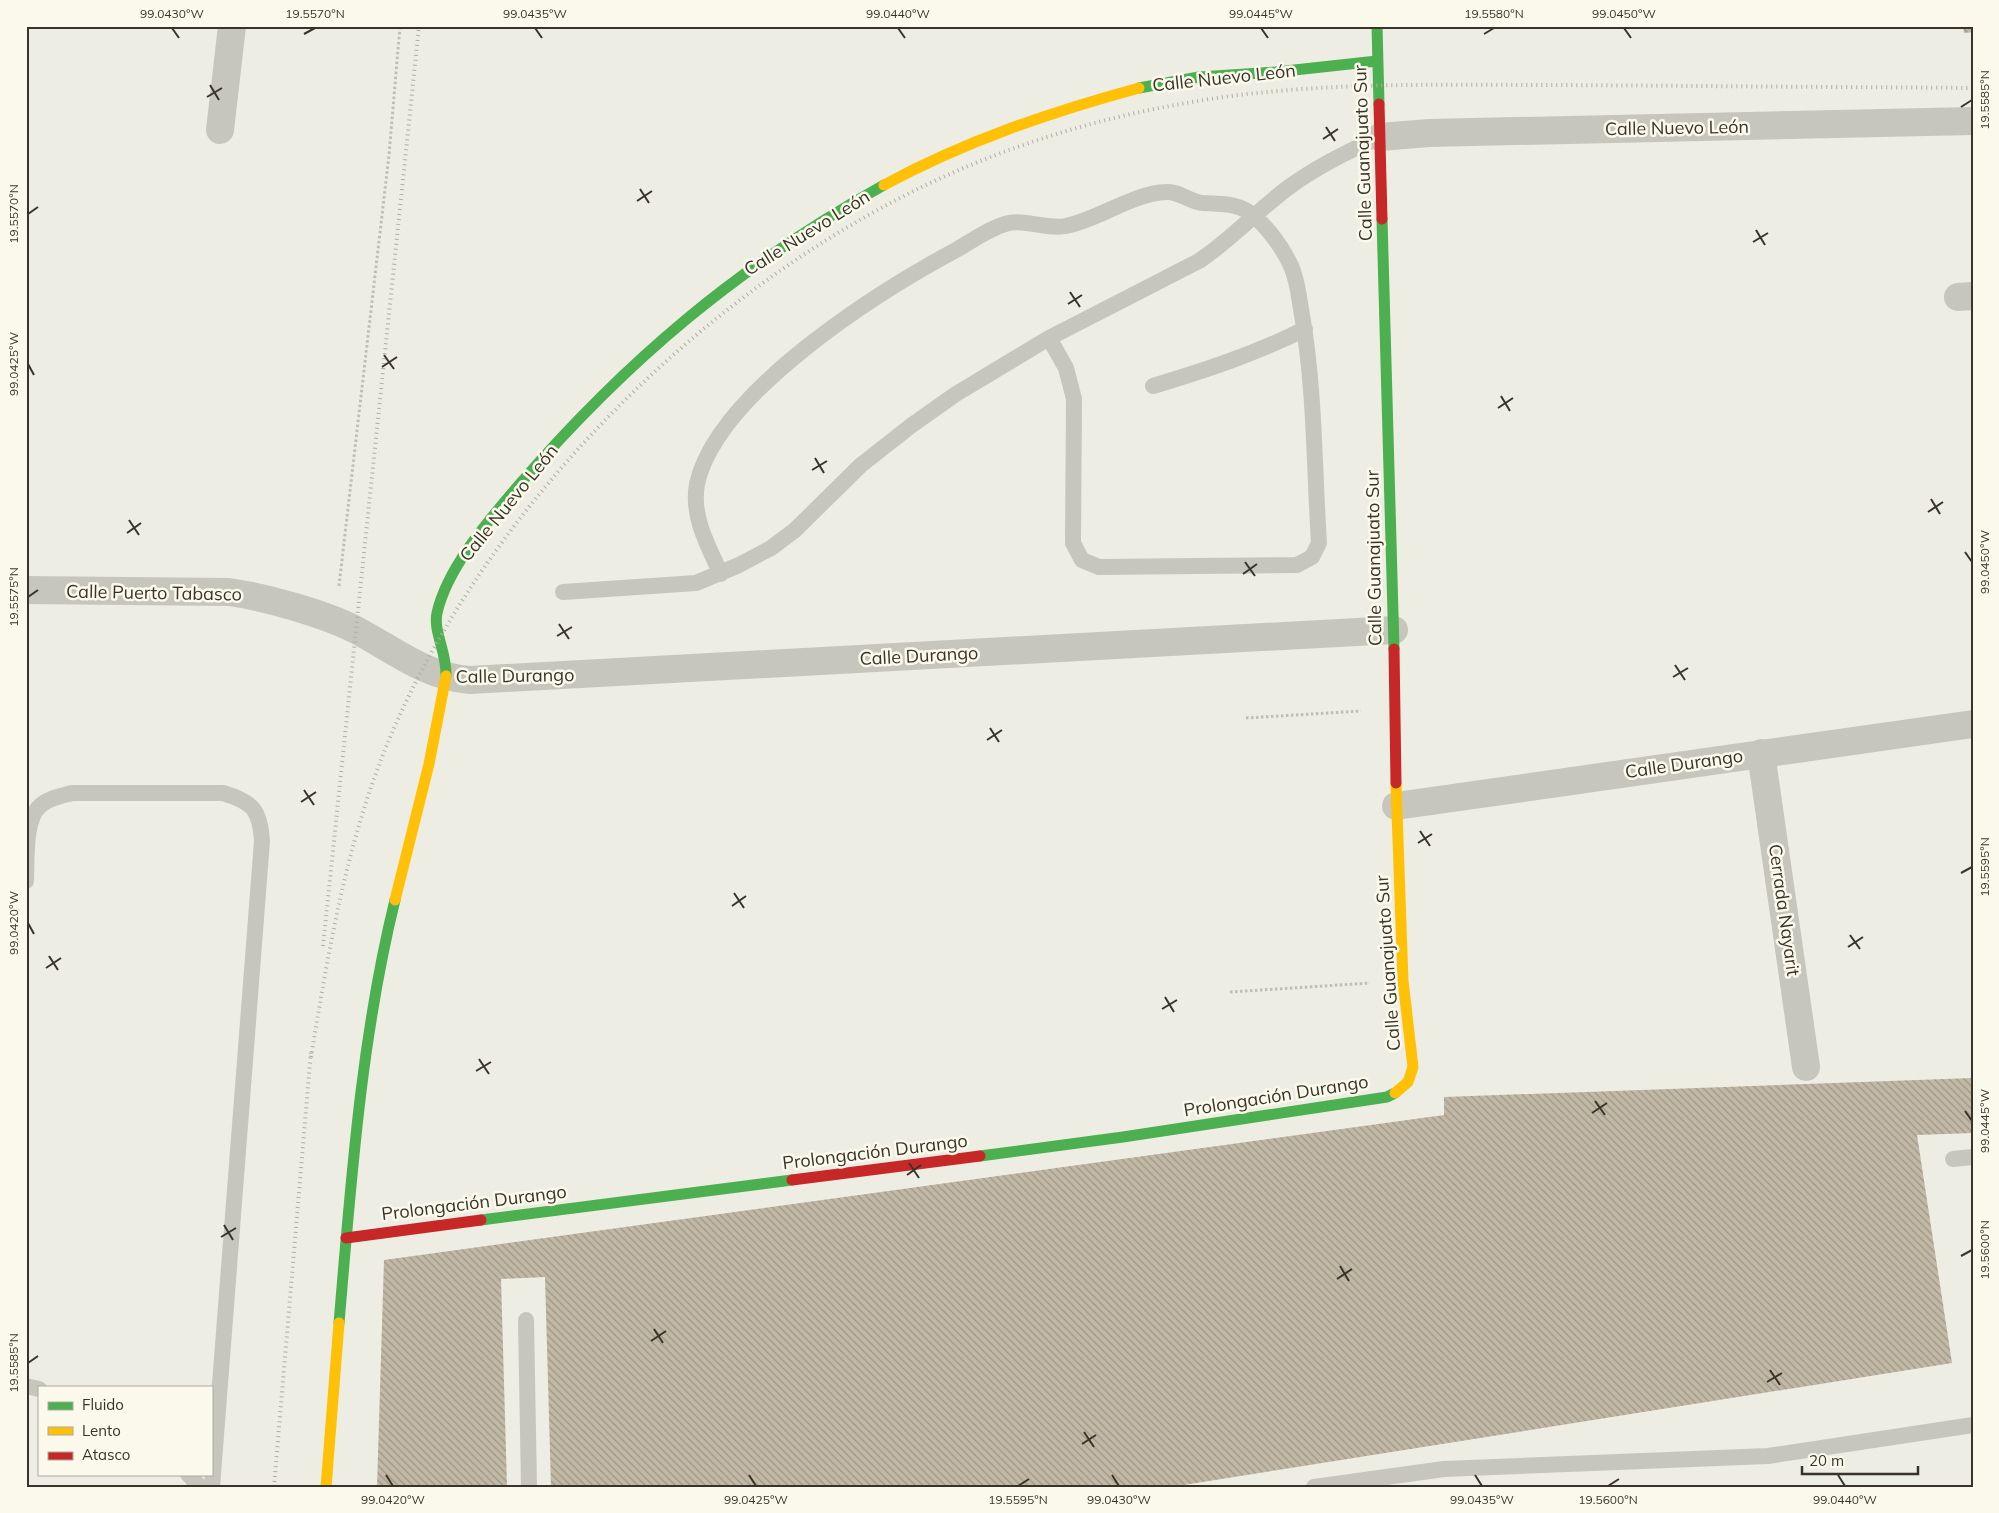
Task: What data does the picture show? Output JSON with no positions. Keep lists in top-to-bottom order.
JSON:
{
  "streets": {
    "street": [
      "Calle Nuevo León",
      "Calle Guanajuato Sur",
      "Calle Puerto Tabasco",
      "Calle Durango",
      "Cerrada Nayarit",
      "Prolongación Durango"
    ]
  },
  "crossings": [
    ["Calle Nuevo León", "Calle Guanajuato Sur"],
    ["Calle Nuevo León", "Calle Puerto Tabasco"],
    ["Calle Nuevo León", "Calle Durango"],
    ["Calle Nuevo León", "Prolongación Durango"],
    ["Calle Guanajuato Sur", "Calle Durango"],
    ["Calle Guanajuato Sur", "Prolongación Durango"],
    ["Calle Puerto Tabasco", "Calle Durango"],
    ["Calle Durango", "Cerrada Nayarit"]
  ],
  "legend": ["Fluido", "Lento", "Atasco"],
  "scale_bar": "20 m",
  "coordinates": [
    "99.0430°W",
    "19.5570°N",
    "99.0435°W",
    "99.0440°W",
    "99.0445°W",
    "19.5580°N",
    "99.0450°W",
    "19.5585°N",
    "99.0425°W",
    "19.5575°N",
    "19.5595°N",
    "99.0420°W",
    "19.5600°N"
  ]
}
